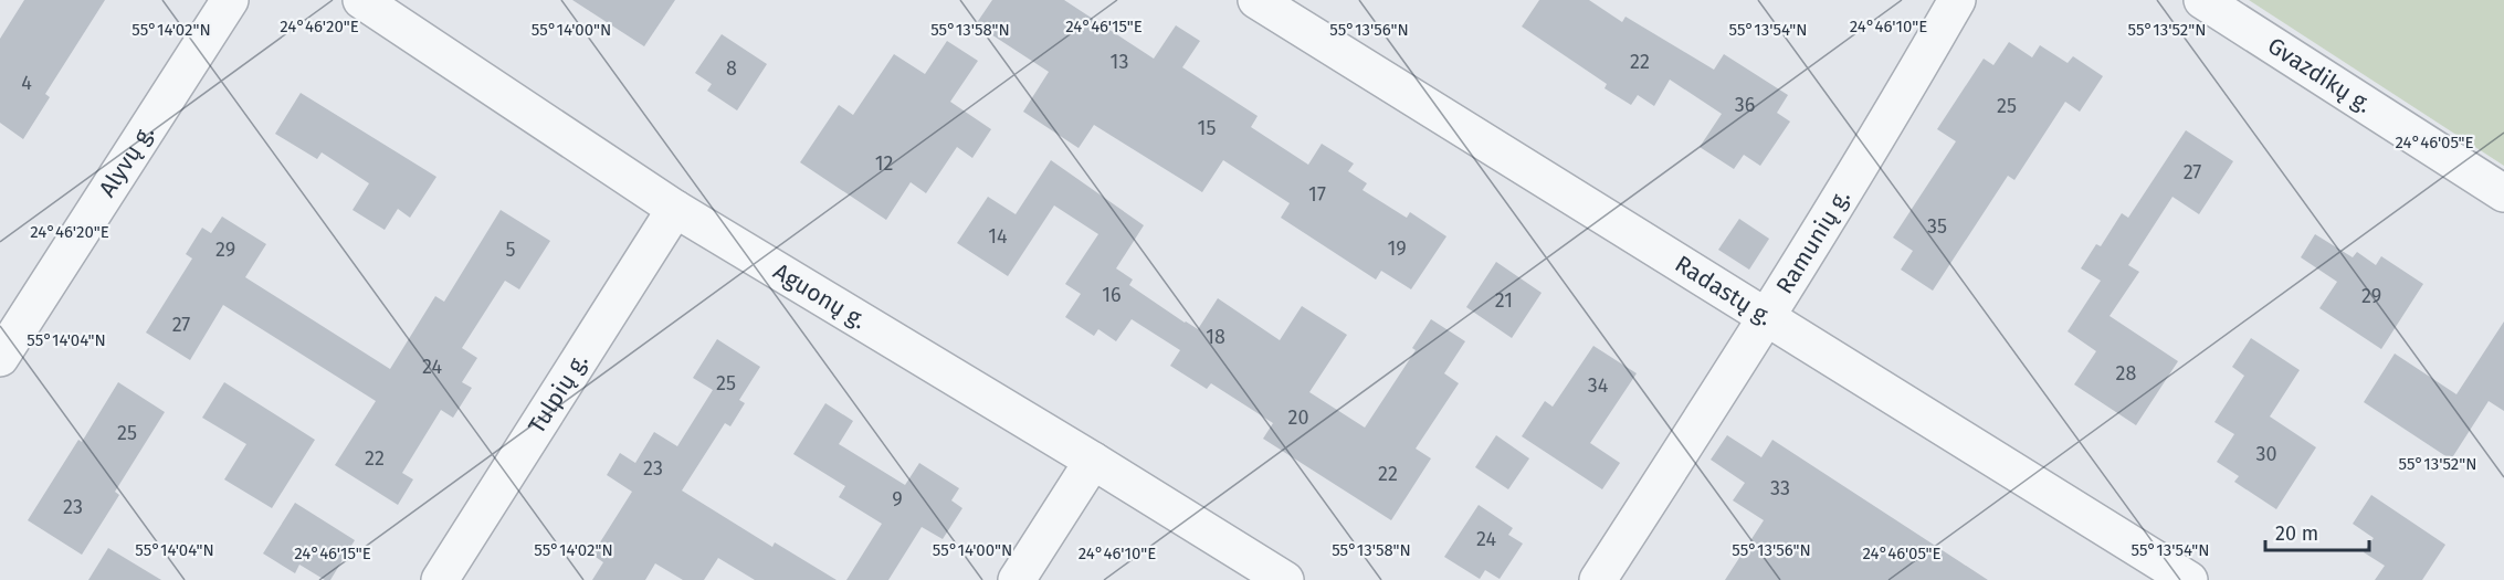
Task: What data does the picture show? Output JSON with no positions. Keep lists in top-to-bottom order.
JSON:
{
  "streets": {
    "street": [
      "Gvazdikų g.",
      "Alyvų g.",
      "Ramunių g.",
      "Radastų g.",
      "Aguonų g.",
      "Tulpių g."
    ]
  },
  "crossings": [
    ["Ramunių g.", "Radastų g."],
    ["Aguonų g.", "Tulpių g."]
  ],
  "house_numbers": [
    "13",
    "22",
    "8",
    "4",
    "36",
    "25",
    "15",
    "12",
    "27",
    "17",
    "35",
    "14",
    "19",
    "29",
    "5",
    "16",
    "29",
    "21",
    "27",
    "18",
    "24",
    "28",
    "25",
    "34",
    "20",
    "25",
    "30",
    "22",
    "23",
    "22",
    "33",
    "9",
    "23",
    "24"
  ],
  "scale_bar": "20 m",
  "coordinates": [
    "24°46'20\"E",
    "24°46'15\"E",
    "24°46'10\"E",
    "55°14'02\"N",
    "55°14'00\"N",
    "55°13'58\"N",
    "55°13'56\"N",
    "55°13'54\"N",
    "55°13'52\"N",
    "24°46'05\"E",
    "55°14'04\"N"
  ]
}
